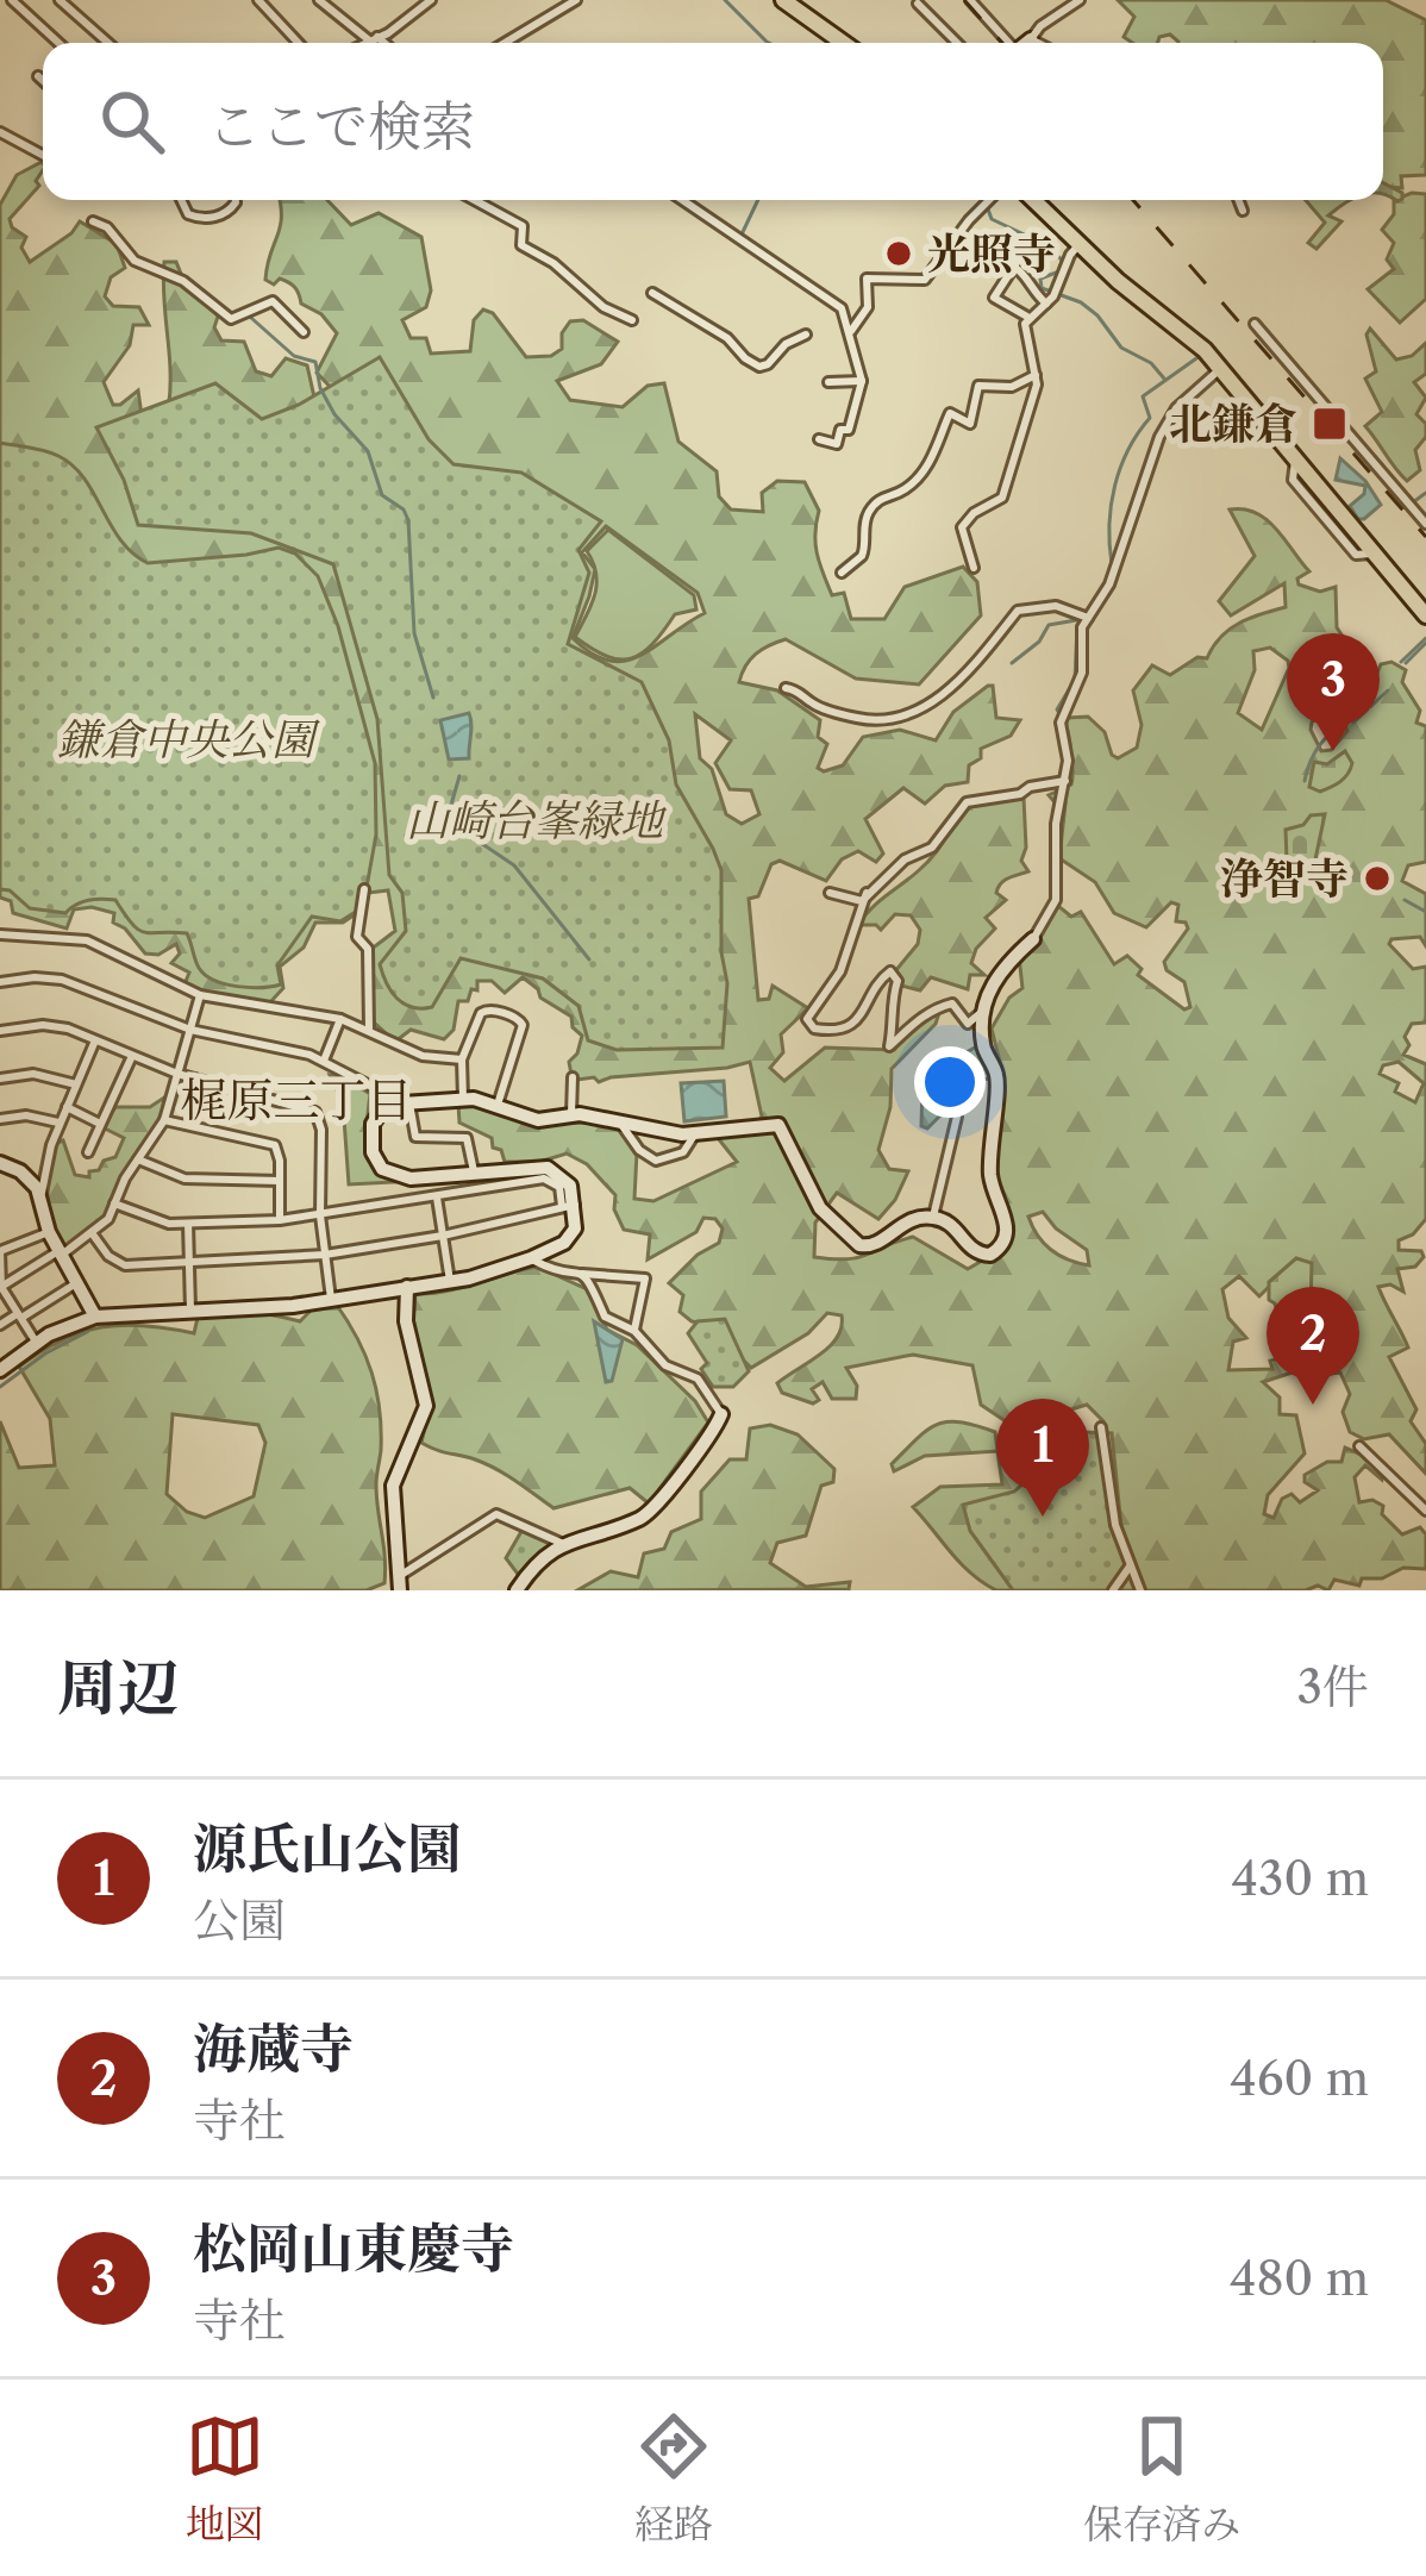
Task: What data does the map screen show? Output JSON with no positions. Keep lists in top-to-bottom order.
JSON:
{
  "districts": ["梶原三丁目"],
  "parks": ["鎌倉中央公園", "山崎台峯緑地"],
  "places": {
    "other": ["光照寺", "浄智寺"],
    "transit": ["北鎌倉"]
  },
  "page": {
    "search": "ここで検索",
    "pins": ["3", "2", "1"],
    "heading": ["周辺", "3件"],
    "list": [
      {
        "mark": "1",
        "name": "源氏山公園",
        "note": "公園",
        "value": "430 m"
      },
      {
        "mark": "2",
        "name": "海蔵寺",
        "note": "寺社",
        "value": "460 m"
      },
      {
        "mark": "3",
        "name": "松岡山東慶寺",
        "note": "寺社",
        "value": "480 m"
      }
    ],
    "nav": ["地図", "経路", "保存済み"]
  }
}
